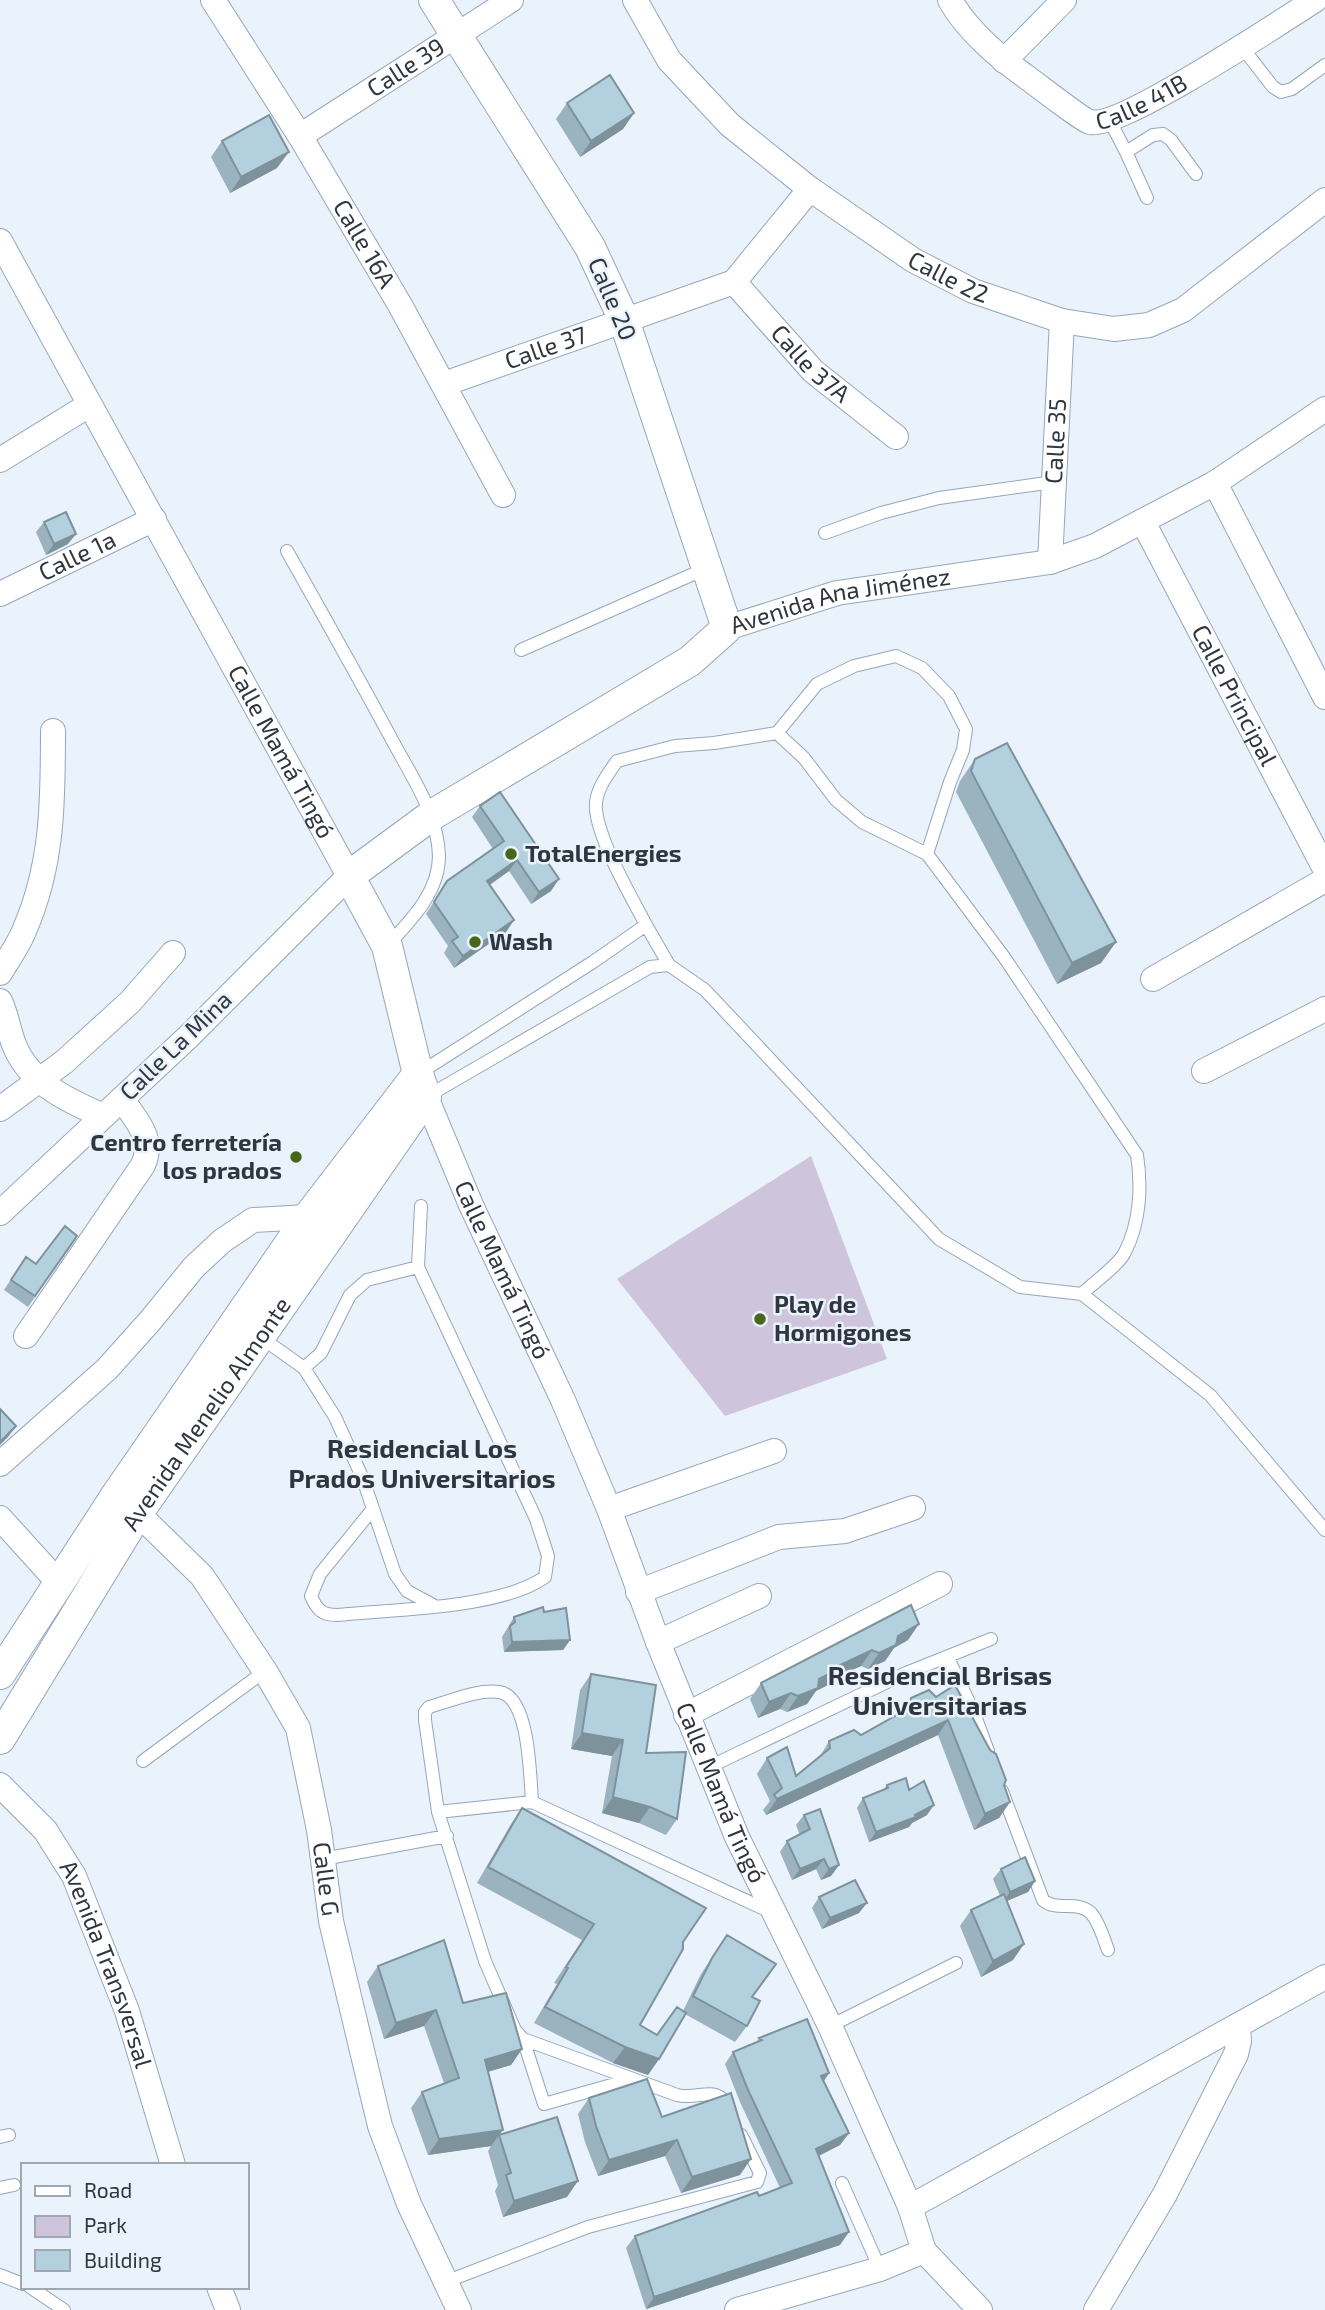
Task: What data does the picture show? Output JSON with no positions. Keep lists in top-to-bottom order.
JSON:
{
  "streets": {
    "street": [
      "Calle 39",
      "Calle 41B",
      "Calle 16A",
      "Calle 22",
      "Calle 20",
      "Calle 37",
      "Calle 37A",
      "Calle 35",
      "Calle 1a",
      "Avenida Ana Jiménez",
      "Calle Principal",
      "Calle Mamá Tingó",
      "Calle La Mina",
      "Avenida Menelio Almonte",
      "Calle G",
      "Avenida Transversal"
    ]
  },
  "crossings": [
    ["Calle 39", "Calle 16A"],
    ["Calle 39", "Calle 20"],
    ["Calle 16A", "Calle 37"],
    ["Calle 22", "Calle 35"],
    ["Calle 20", "Calle 37"],
    ["Calle 20", "Avenida Ana Jiménez"],
    ["Calle 37", "Calle 37A"],
    ["Calle 35", "Avenida Ana Jiménez"],
    ["Calle 1a", "Calle Mamá Tingó"],
    ["Avenida Ana Jiménez", "Calle Principal"],
    ["Avenida Ana Jiménez", "Calle Mamá Tingó"],
    ["Avenida Ana Jiménez", "Calle La Mina"],
    ["Calle Mamá Tingó", "Calle La Mina"],
    ["Calle Mamá Tingó", "Avenida Menelio Almonte"],
    ["Avenida Menelio Almonte", "Calle G"]
  ],
  "districts": ["Residencial Los Prados Universitarios", "Residencial Brisas Universitarias"],
  "places": [
    "TotalEnergies",
    "Wash",
    "Centro ferretería los prados",
    "Play de Hormigones"
  ],
  "legend": ["Road", "Park", "Building"]
}
